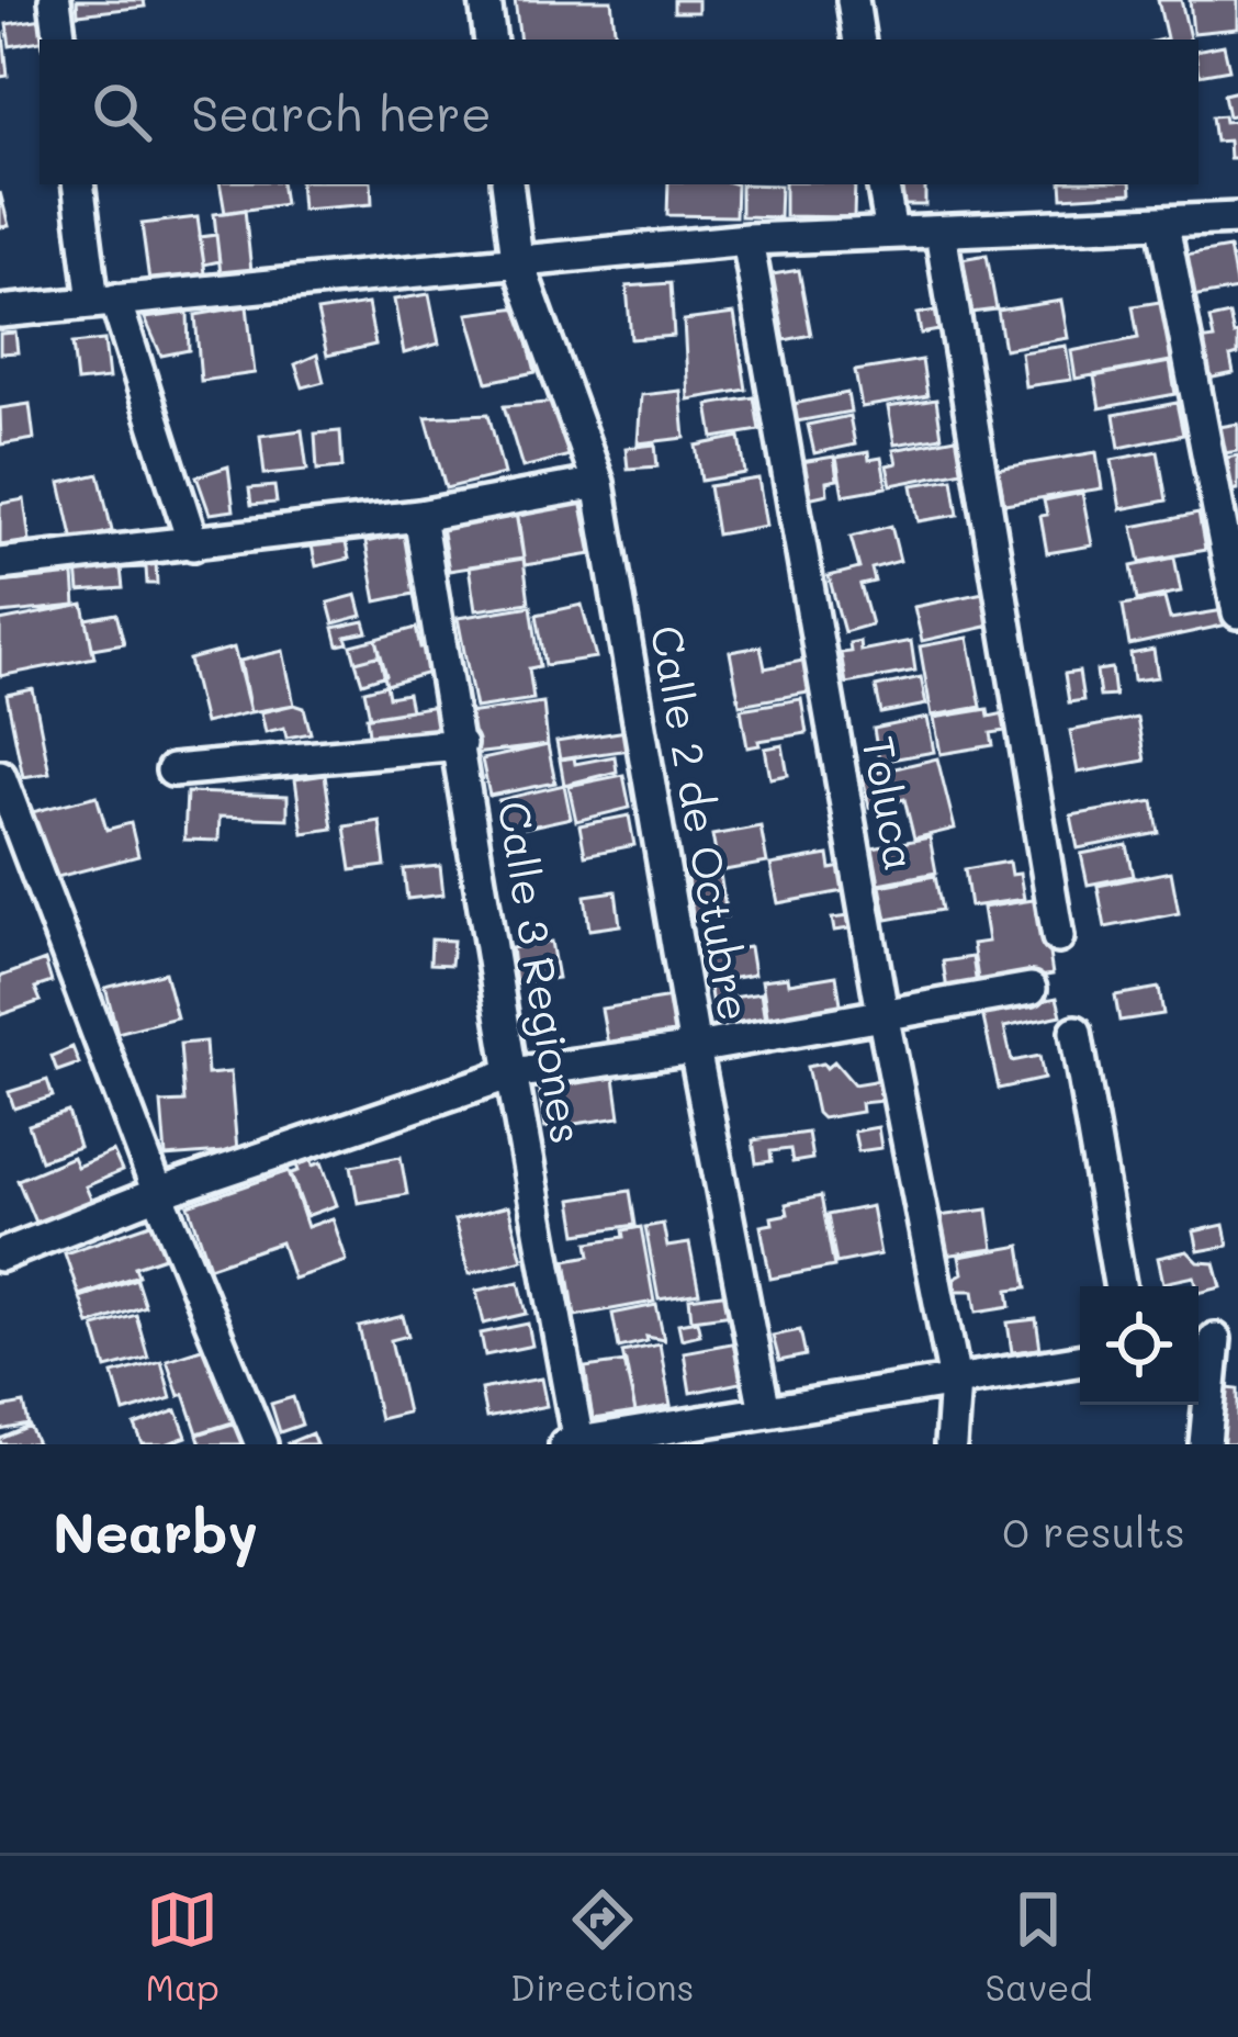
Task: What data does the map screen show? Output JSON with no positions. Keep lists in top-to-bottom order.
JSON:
{
  "streets": {
    "street": ["Toluca", "Calle 2 de Octubre", "Calle 3 Regiones"]
  },
  "page": {
    "search": "Search here",
    "heading": ["Nearby", "0 results"],
    "nav": ["Map", "Directions", "Saved"]
  }
}
